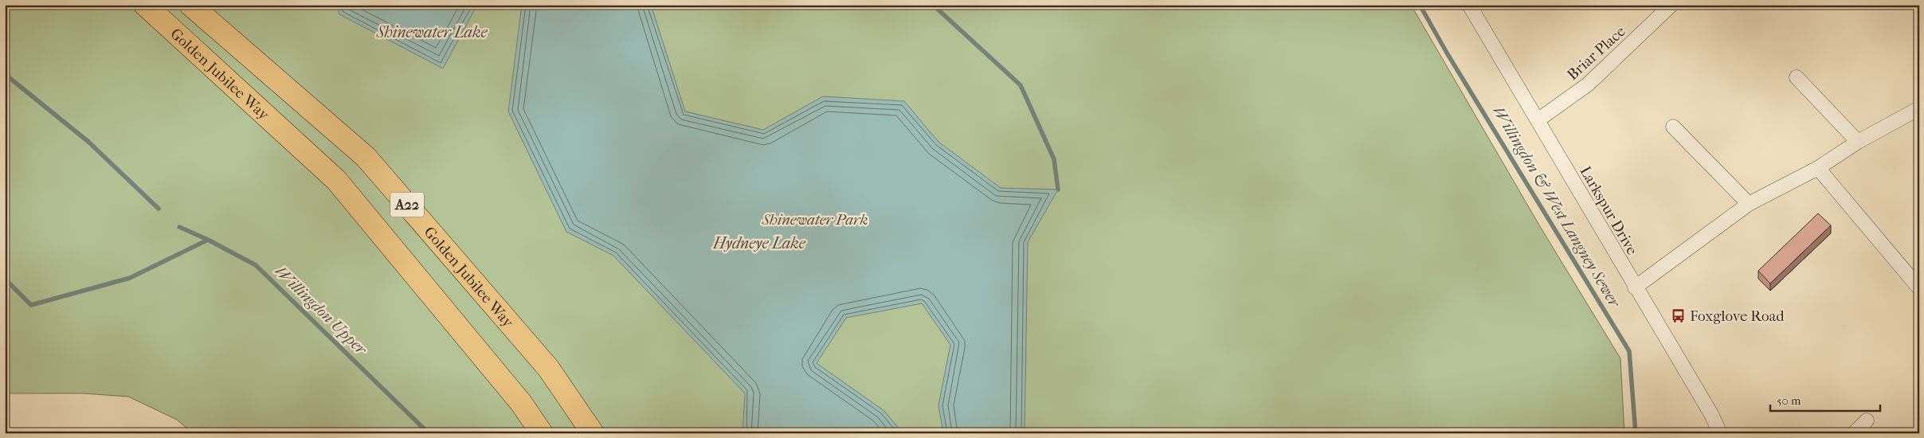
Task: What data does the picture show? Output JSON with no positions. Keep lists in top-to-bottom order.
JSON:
{
  "streets": {
    "highway": ["Golden Jubilee Way", "A22"],
    "street": ["Briar Place", "Larkspur Drive"]
  },
  "crossings": [
    ["Briar Place", "Larkspur Drive"]
  ],
  "water": [
    "Shinewater Lake",
    "Willingdon & West Langney Sewer",
    "Hydneye Lake",
    "Willingdon Upper"
  ],
  "parks": ["Shinewater Park"],
  "places": {
    "bus stop": ["Foxglove Road"]
  },
  "scale_bar": "50 m"
}
